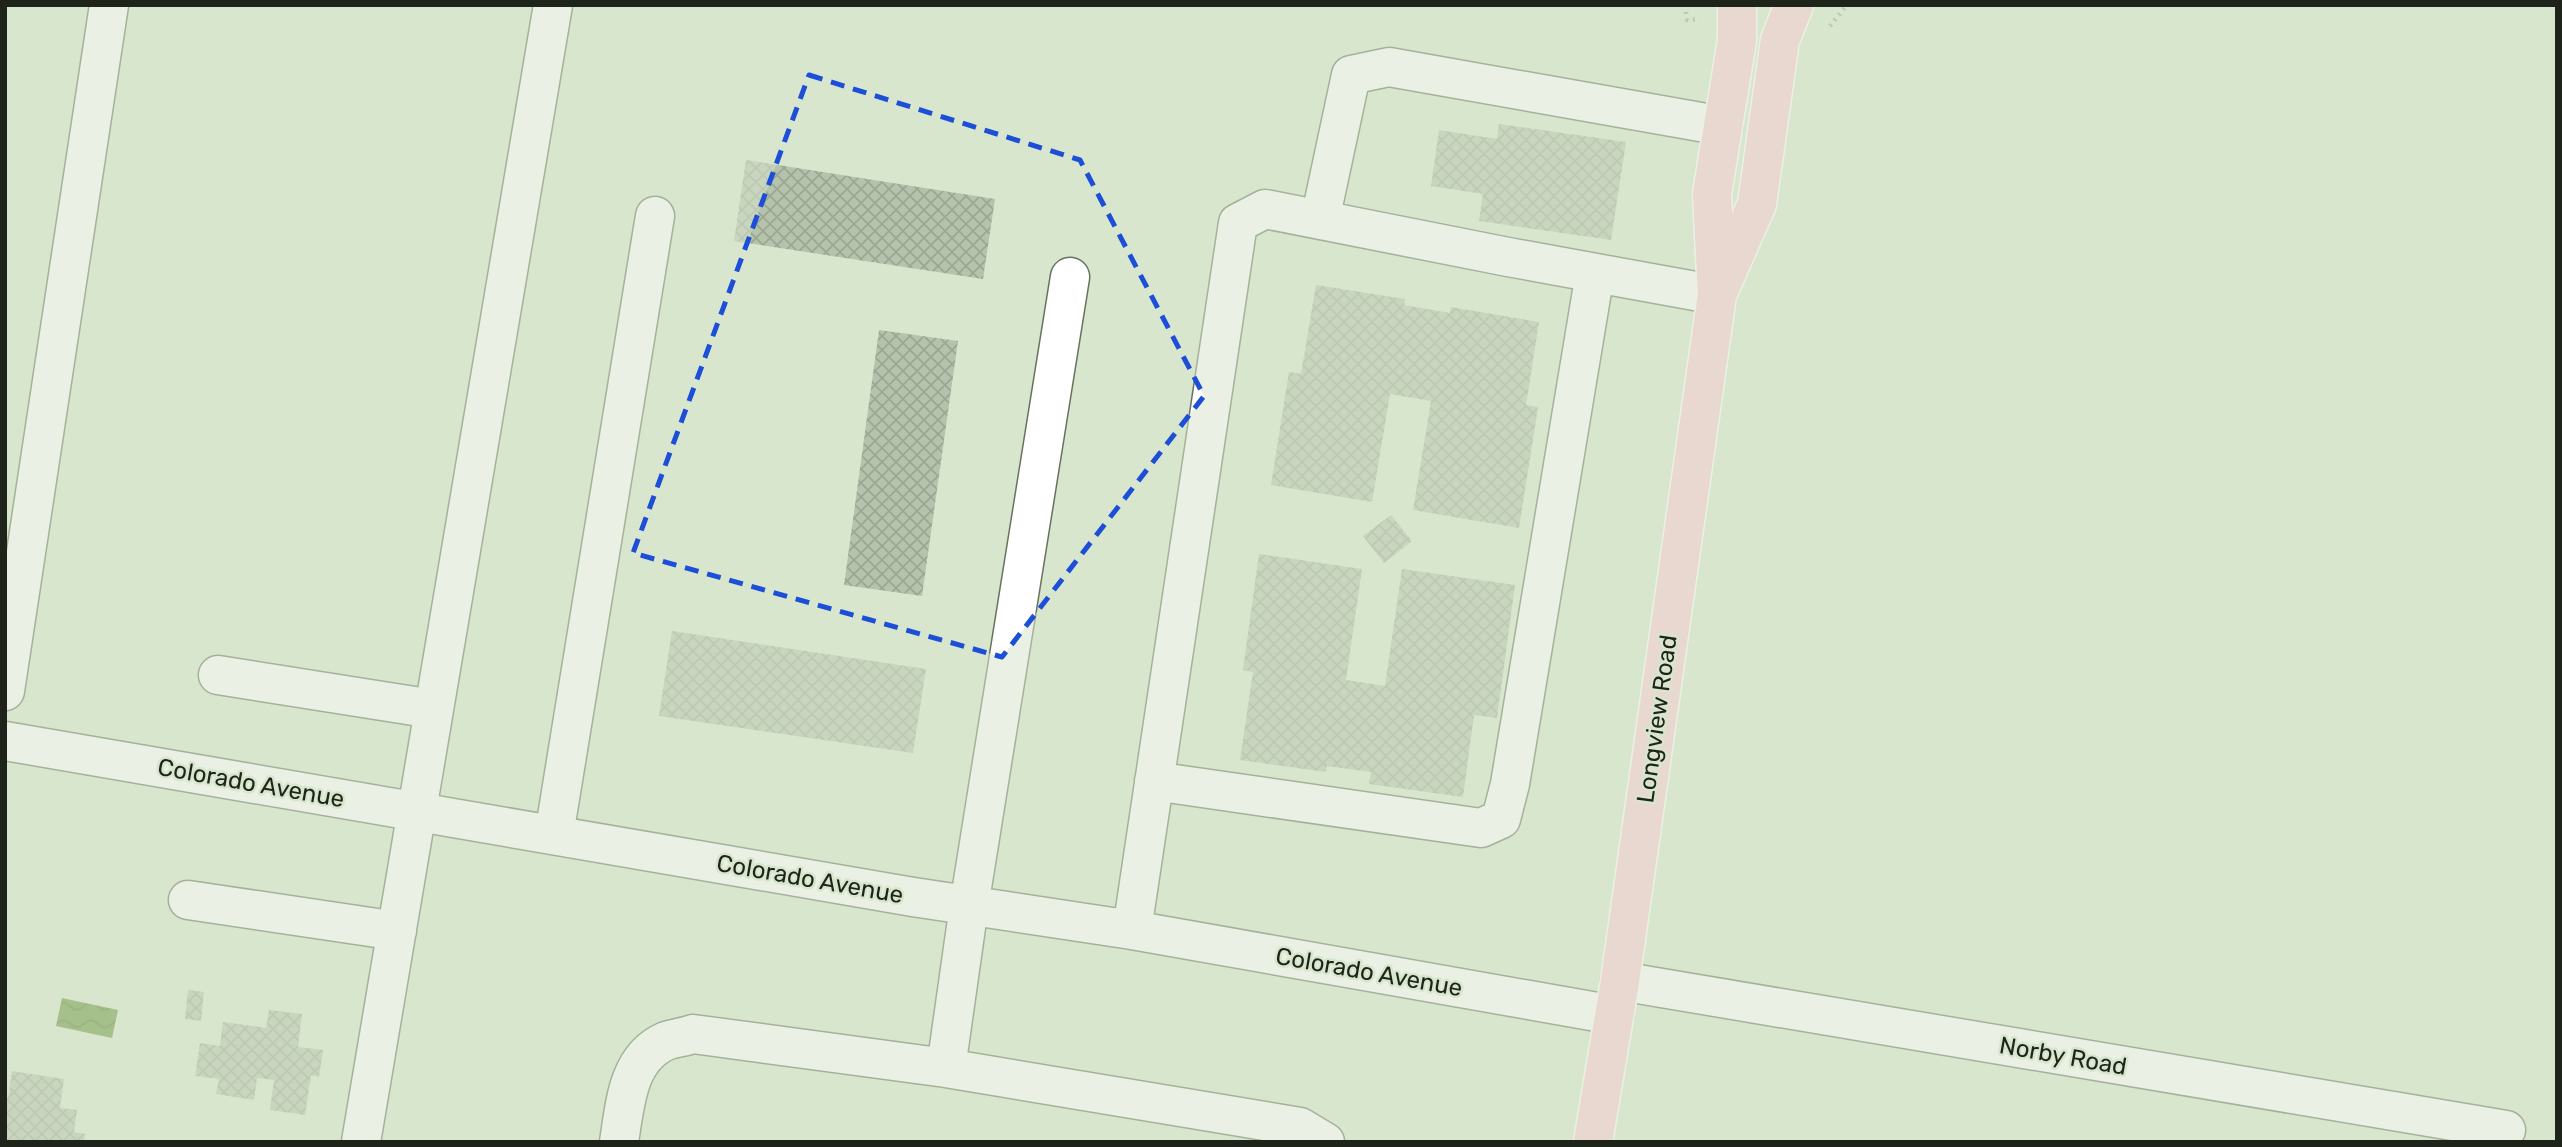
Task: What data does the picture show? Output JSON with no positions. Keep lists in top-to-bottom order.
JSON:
{
  "streets": {
    "main road": ["Longview Road"],
    "street": ["Colorado Avenue", "Norby Road"]
  },
  "crossings": [
    ["Longview Road", "Colorado Avenue"],
    ["Longview Road", "Norby Road"],
    ["Colorado Avenue", "Norby Road"]
  ]
}
